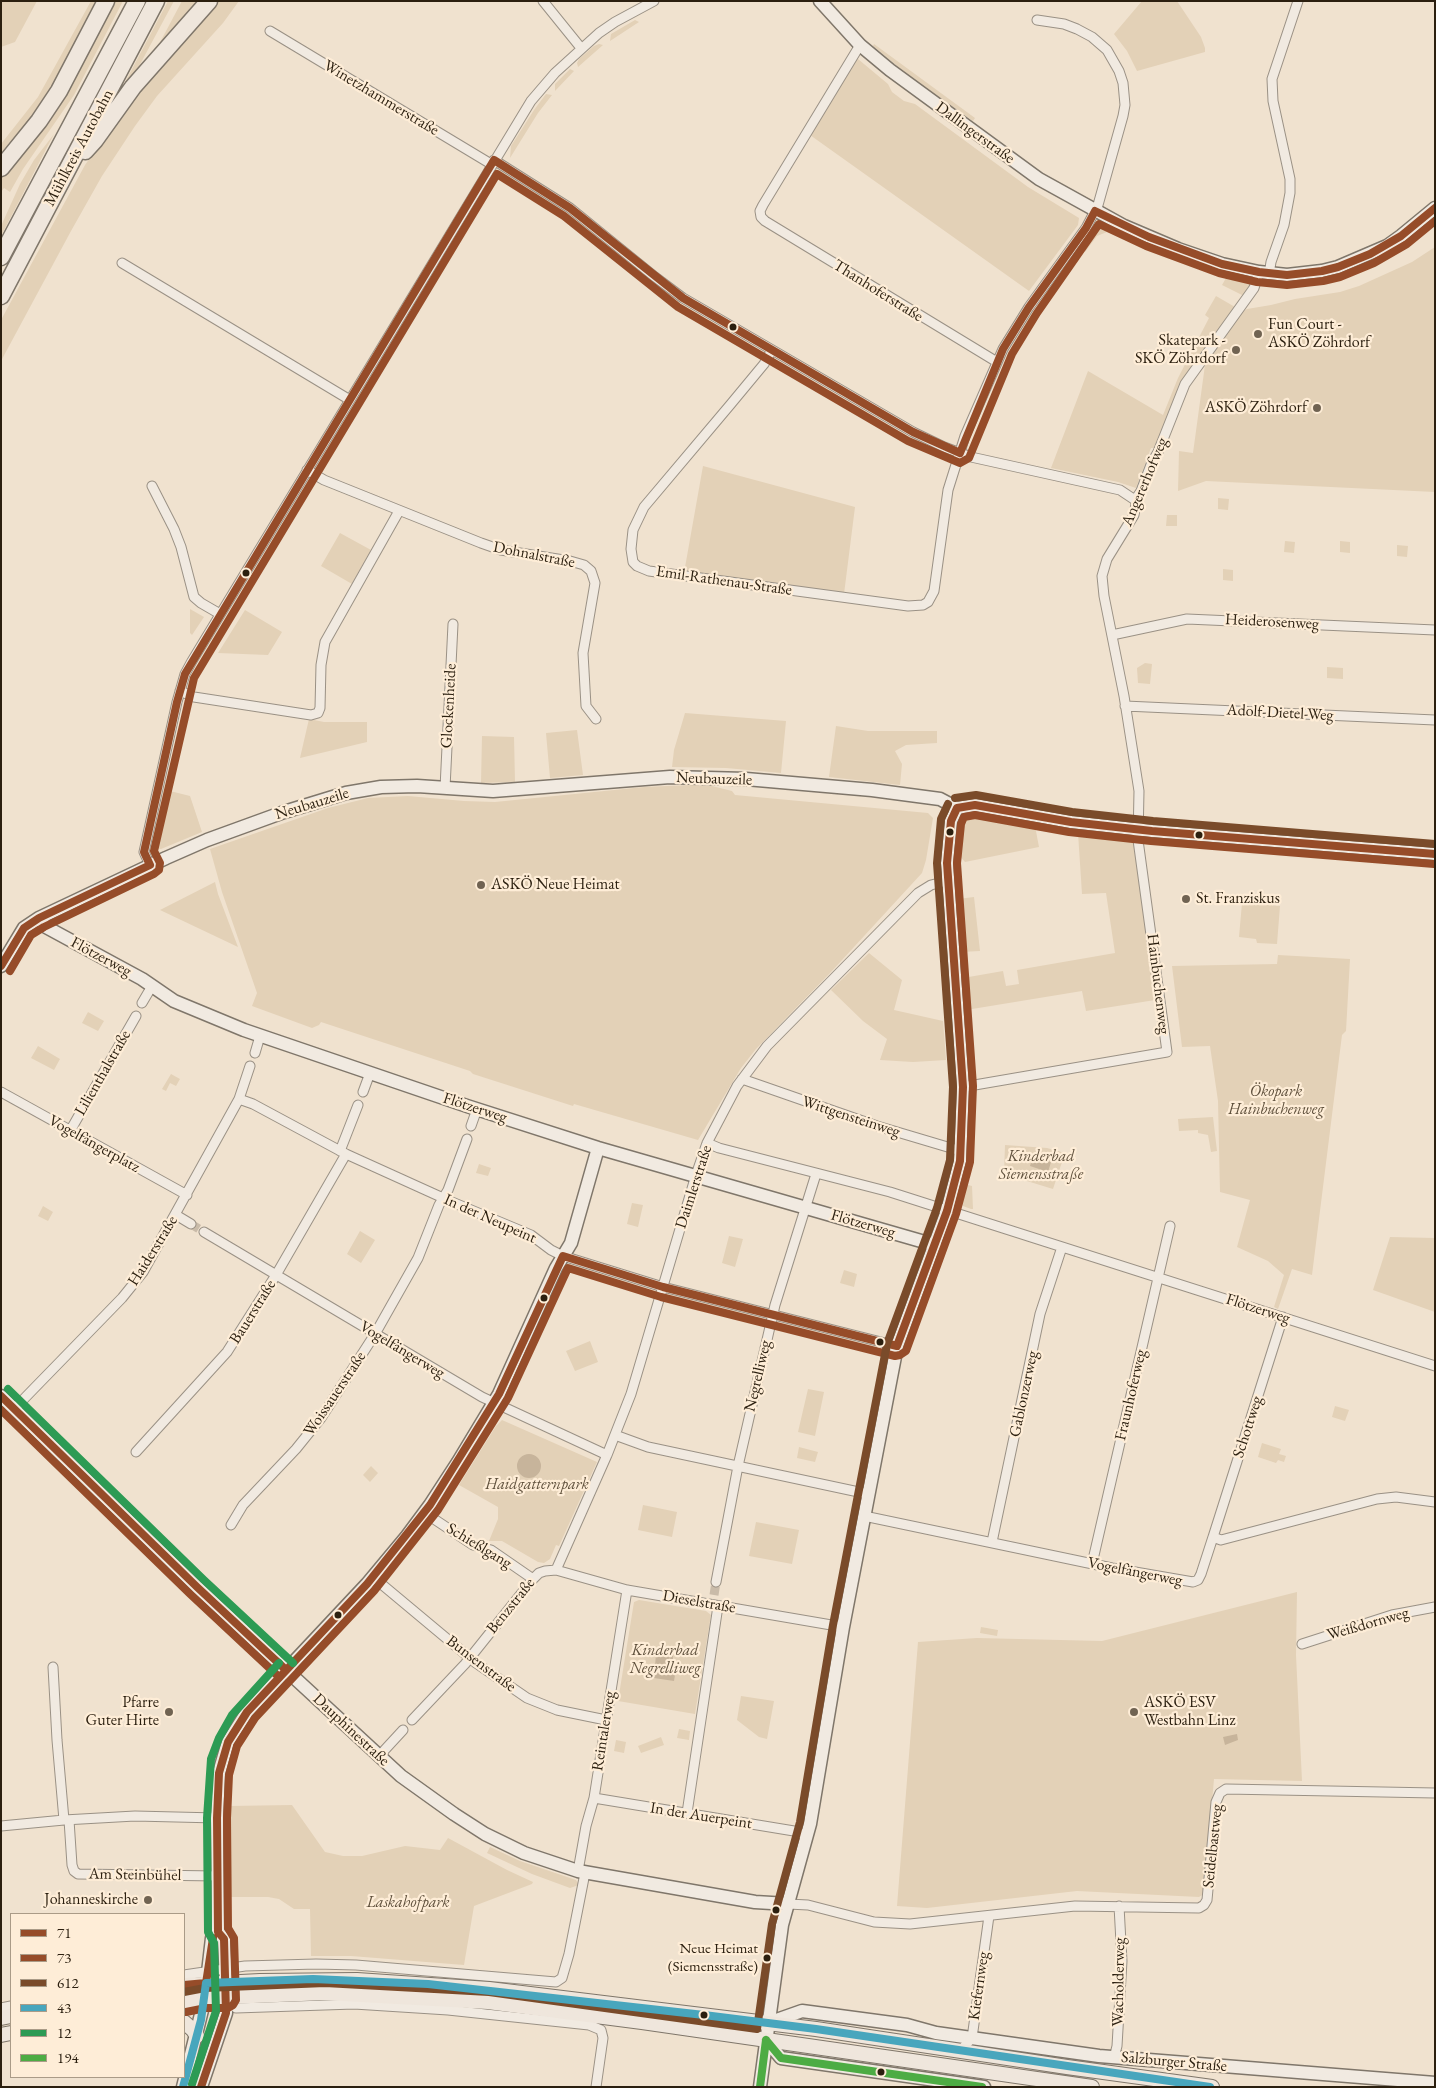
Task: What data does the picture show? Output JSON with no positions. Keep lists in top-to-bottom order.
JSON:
{
  "streets": {
    "highway": ["Mühlkreis Autobahn"],
    "main road": ["Salzburger Straße"],
    "street": [
      "Winetzhammerstraße",
      "Dallingerstraße",
      "Thanhoferstraße",
      "Angererhofweg",
      "Dohnalstraße",
      "Emil-Rathenau-Straße",
      "Heiderosenweg",
      "Glockenheide",
      "Adolf-Dietel-Weg",
      "Neubauzeile",
      "Flötzerweg",
      "Hainbuchenweg",
      "Lilienthalstraße",
      "Wittgensteinweg",
      "Vogelfängerplatz",
      "Daimlerstraße",
      "In der Neupeint",
      "Haiderstraße",
      "Bauerstraße",
      "Vogelfängerweg",
      "Negrelliweg",
      "Woissauerstraße",
      "Gablonzerweg",
      "Fraunhoferweg",
      "Schottweg",
      "Schießlgang",
      "Dieselstraße",
      "Benzstraße",
      "Weißdornweg",
      "Bunsenstraße",
      "Dauphinestraße",
      "Reintalerweg",
      "In der Auerpeint",
      "Seidelbastweg",
      "Am Steinbühel",
      "Wacholderweg",
      "Kiefernweg"
    ]
  },
  "crossings": [
    ["Winetzhammerstraße", "Angererhofweg"],
    ["Winetzhammerstraße", "Emil-Rathenau-Straße"],
    ["Dallingerstraße", "Thanhoferstraße"],
    ["Dallingerstraße", "Angererhofweg"],
    ["Angererhofweg", "Heiderosenweg"],
    ["Angererhofweg", "Adolf-Dietel-Weg"],
    ["Angererhofweg", "Neubauzeile"],
    ["Angererhofweg", "Hainbuchenweg"],
    ["Glockenheide", "Neubauzeile"],
    ["Neubauzeile", "Flötzerweg"],
    ["Neubauzeile", "Hainbuchenweg"],
    ["Flötzerweg", "Daimlerstraße"],
    ["Flötzerweg", "Negrelliweg"],
    ["Flötzerweg", "Gablonzerweg"],
    ["Flötzerweg", "Fraunhoferweg"],
    ["Flötzerweg", "Schottweg"],
    ["Lilienthalstraße", "Vogelfängerplatz"],
    ["Wittgensteinweg", "Daimlerstraße"],
    ["Vogelfängerplatz", "Haiderstraße"],
    ["Daimlerstraße", "In der Neupeint"],
    ["Daimlerstraße", "Vogelfängerweg"],
    ["Daimlerstraße", "Dieselstraße"],
    ["Daimlerstraße", "Benzstraße"],
    ["In der Neupeint", "Haiderstraße"],
    ["In der Neupeint", "Bauerstraße"],
    ["In der Neupeint", "Negrelliweg"],
    ["In der Neupeint", "Woissauerstraße"],
    ["Haiderstraße", "Dauphinestraße"],
    ["Bauerstraße", "Vogelfängerweg"],
    ["Vogelfängerweg", "Woissauerstraße"],
    ["Vogelfängerweg", "Gablonzerweg"],
    ["Vogelfängerweg", "Fraunhoferweg"],
    ["Vogelfängerweg", "Schottweg"],
    ["Schießlgang", "Benzstraße"],
    ["Dieselstraße", "Benzstraße"],
    ["Dieselstraße", "Reintalerweg"],
    ["Benzstraße", "Bunsenstraße"],
    ["Bunsenstraße", "Reintalerweg"],
    ["Dauphinestraße", "Reintalerweg"],
    ["Dauphinestraße", "Seidelbastweg"],
    ["Dauphinestraße", "Salzburger Straße"],
    ["Reintalerweg", "In der Auerpeint"],
    ["Reintalerweg", "Salzburger Straße"],
    ["Seidelbastweg", "Wacholderweg"],
    ["Seidelbastweg", "Kiefernweg"],
    ["Wacholderweg", "Salzburger Straße"],
    ["Kiefernweg", "Salzburger Straße"]
  ],
  "parks": [
    "Ökopark Hainbuchenweg",
    "Kinderbad Siemensstraße",
    "Haidgatternpark",
    "Kinderbad Negrelliweg",
    "Laskahofpark"
  ],
  "places": [
    "Fun Court - ASKÖ Zöhrdorf",
    "Skatepark - SKÖ Zöhrdorf",
    "ASKÖ Zöhrdorf",
    "ASKÖ Neue Heimat",
    "St. Franziskus",
    "Pfarre Guter Hirte",
    "ASKÖ ESV Westbahn Linz",
    "Johanneskirche",
    "Neue Heimat (Siemensstraße)"
  ],
  "lines": [
    "transit line 71",
    "transit line 73",
    "transit line 612",
    "transit line 12",
    "transit line 43",
    "transit line 194"
  ],
  "legend": [
    "71",
    "73",
    "612",
    "43",
    "12",
    "194"
  ]
}
